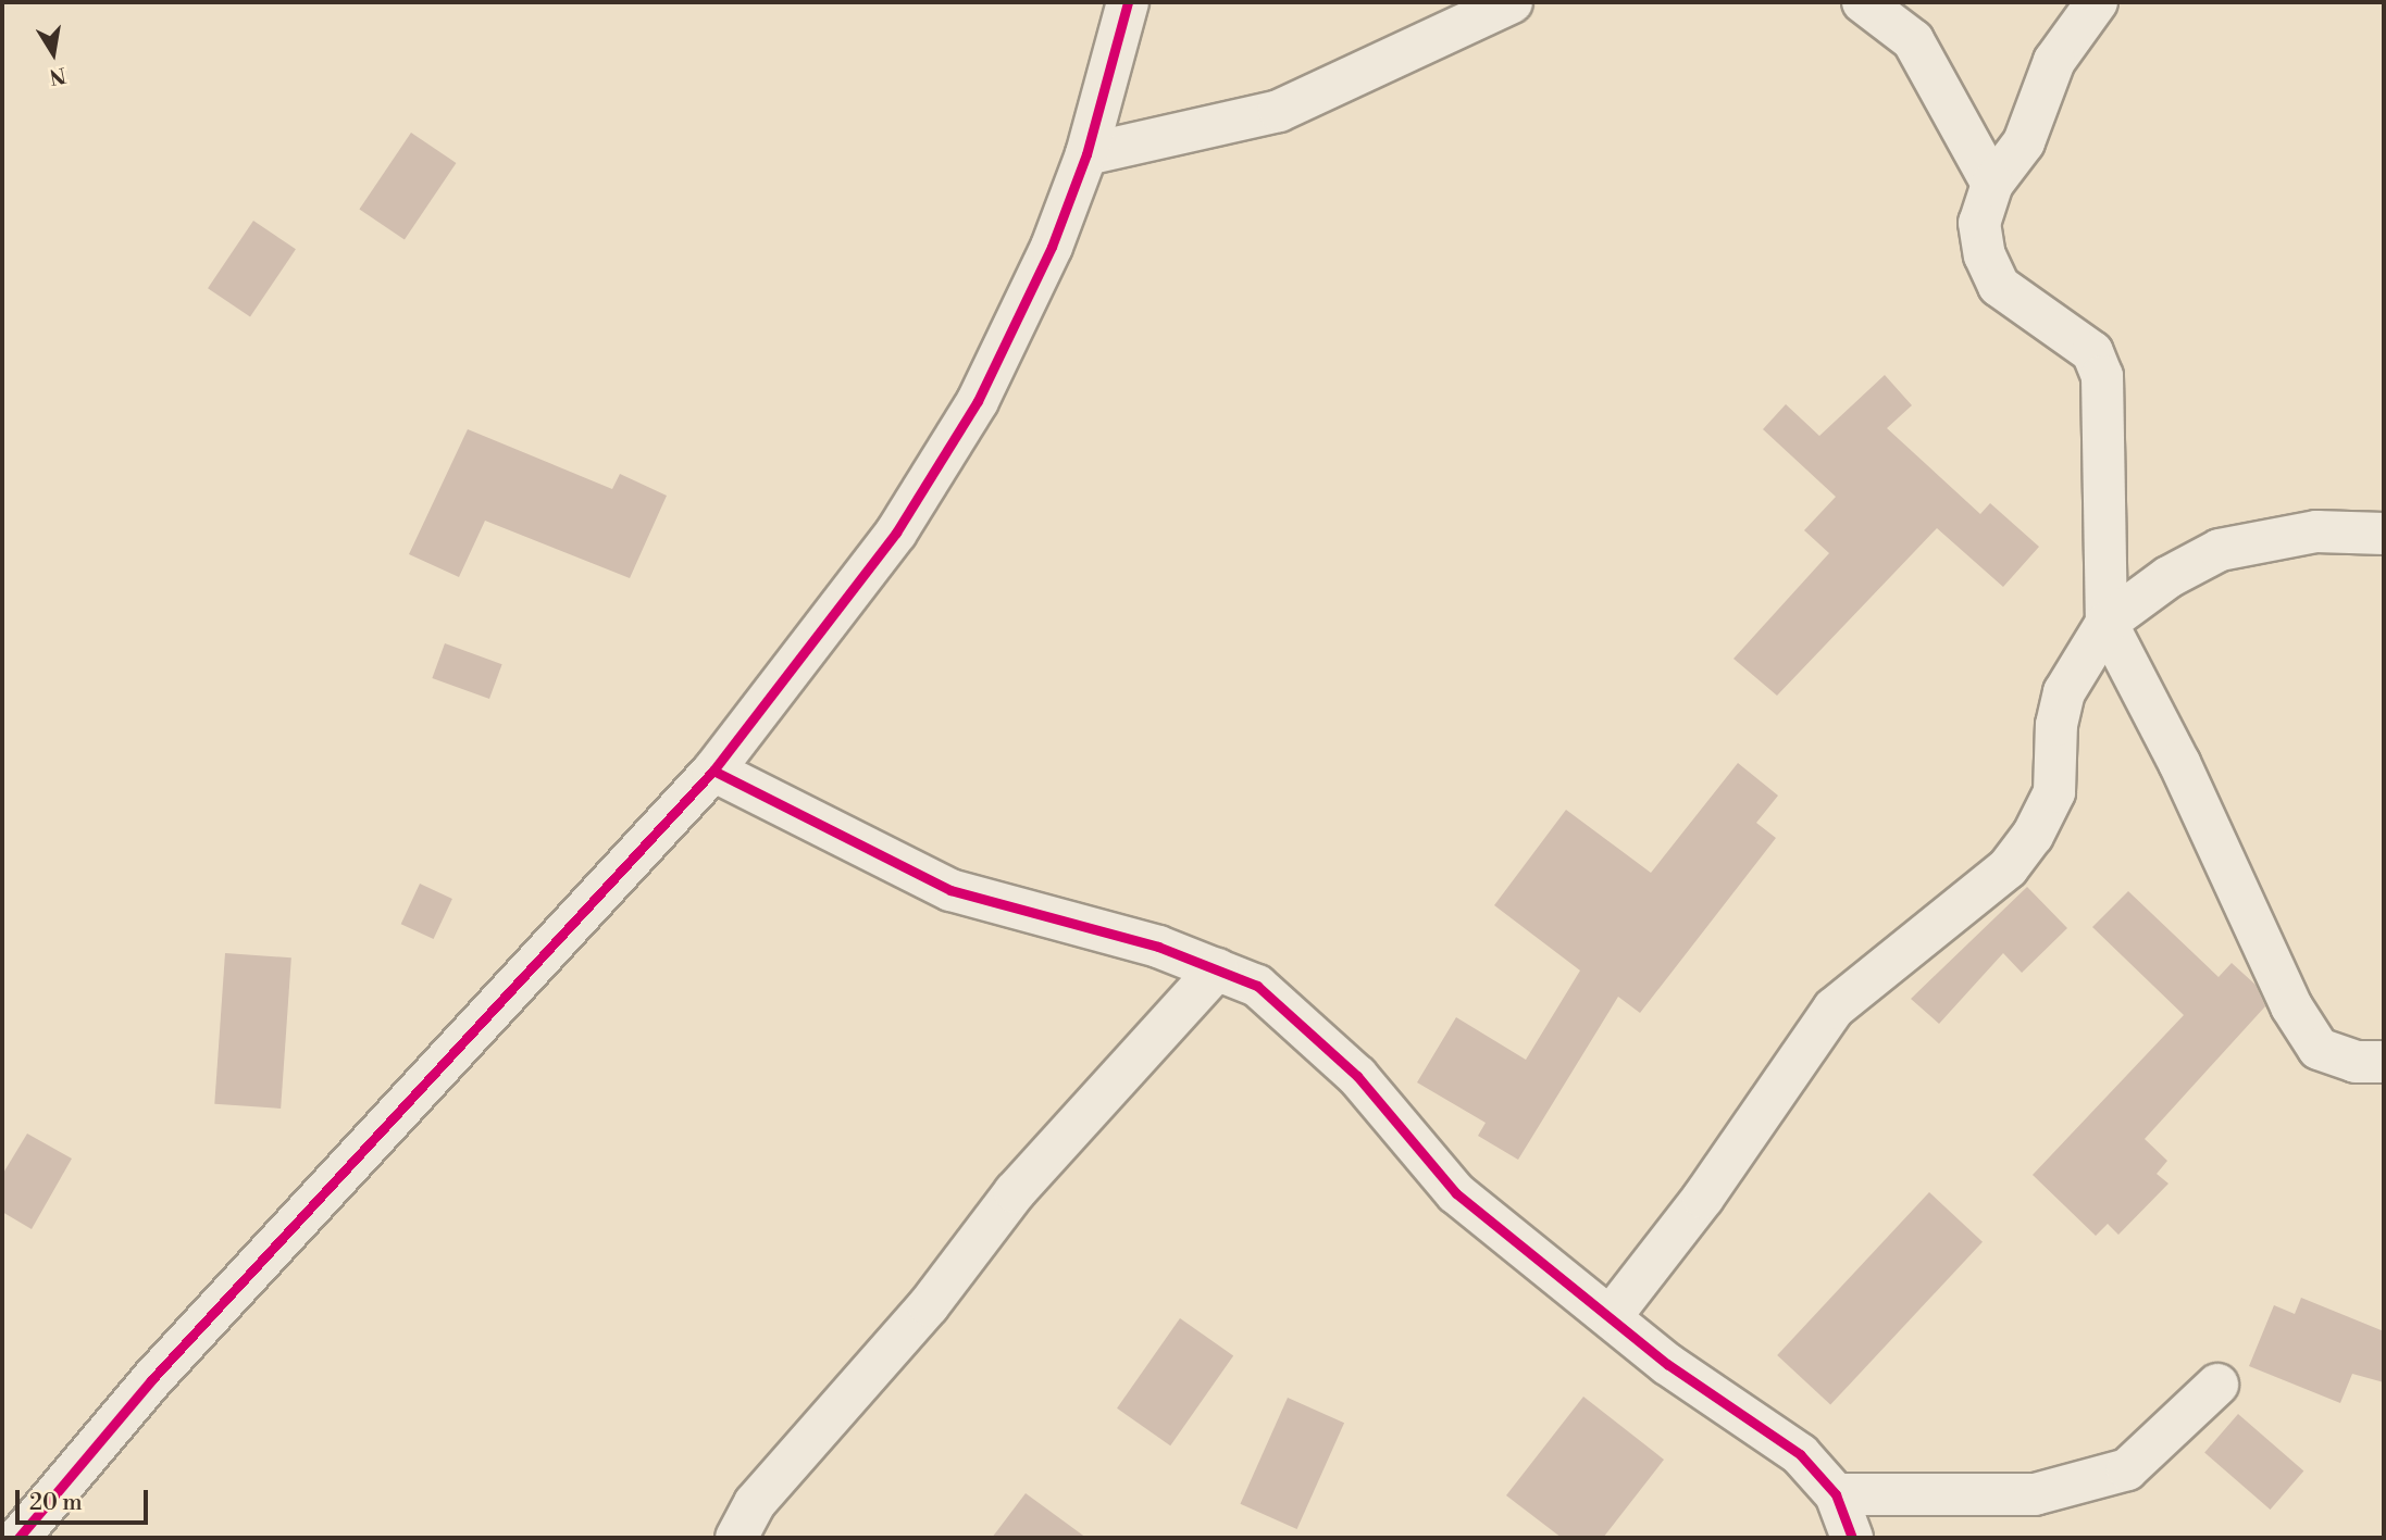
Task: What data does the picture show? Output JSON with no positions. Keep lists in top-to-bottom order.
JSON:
{
  "scale_bar": "20 m",
  "north": "bottom"
}
